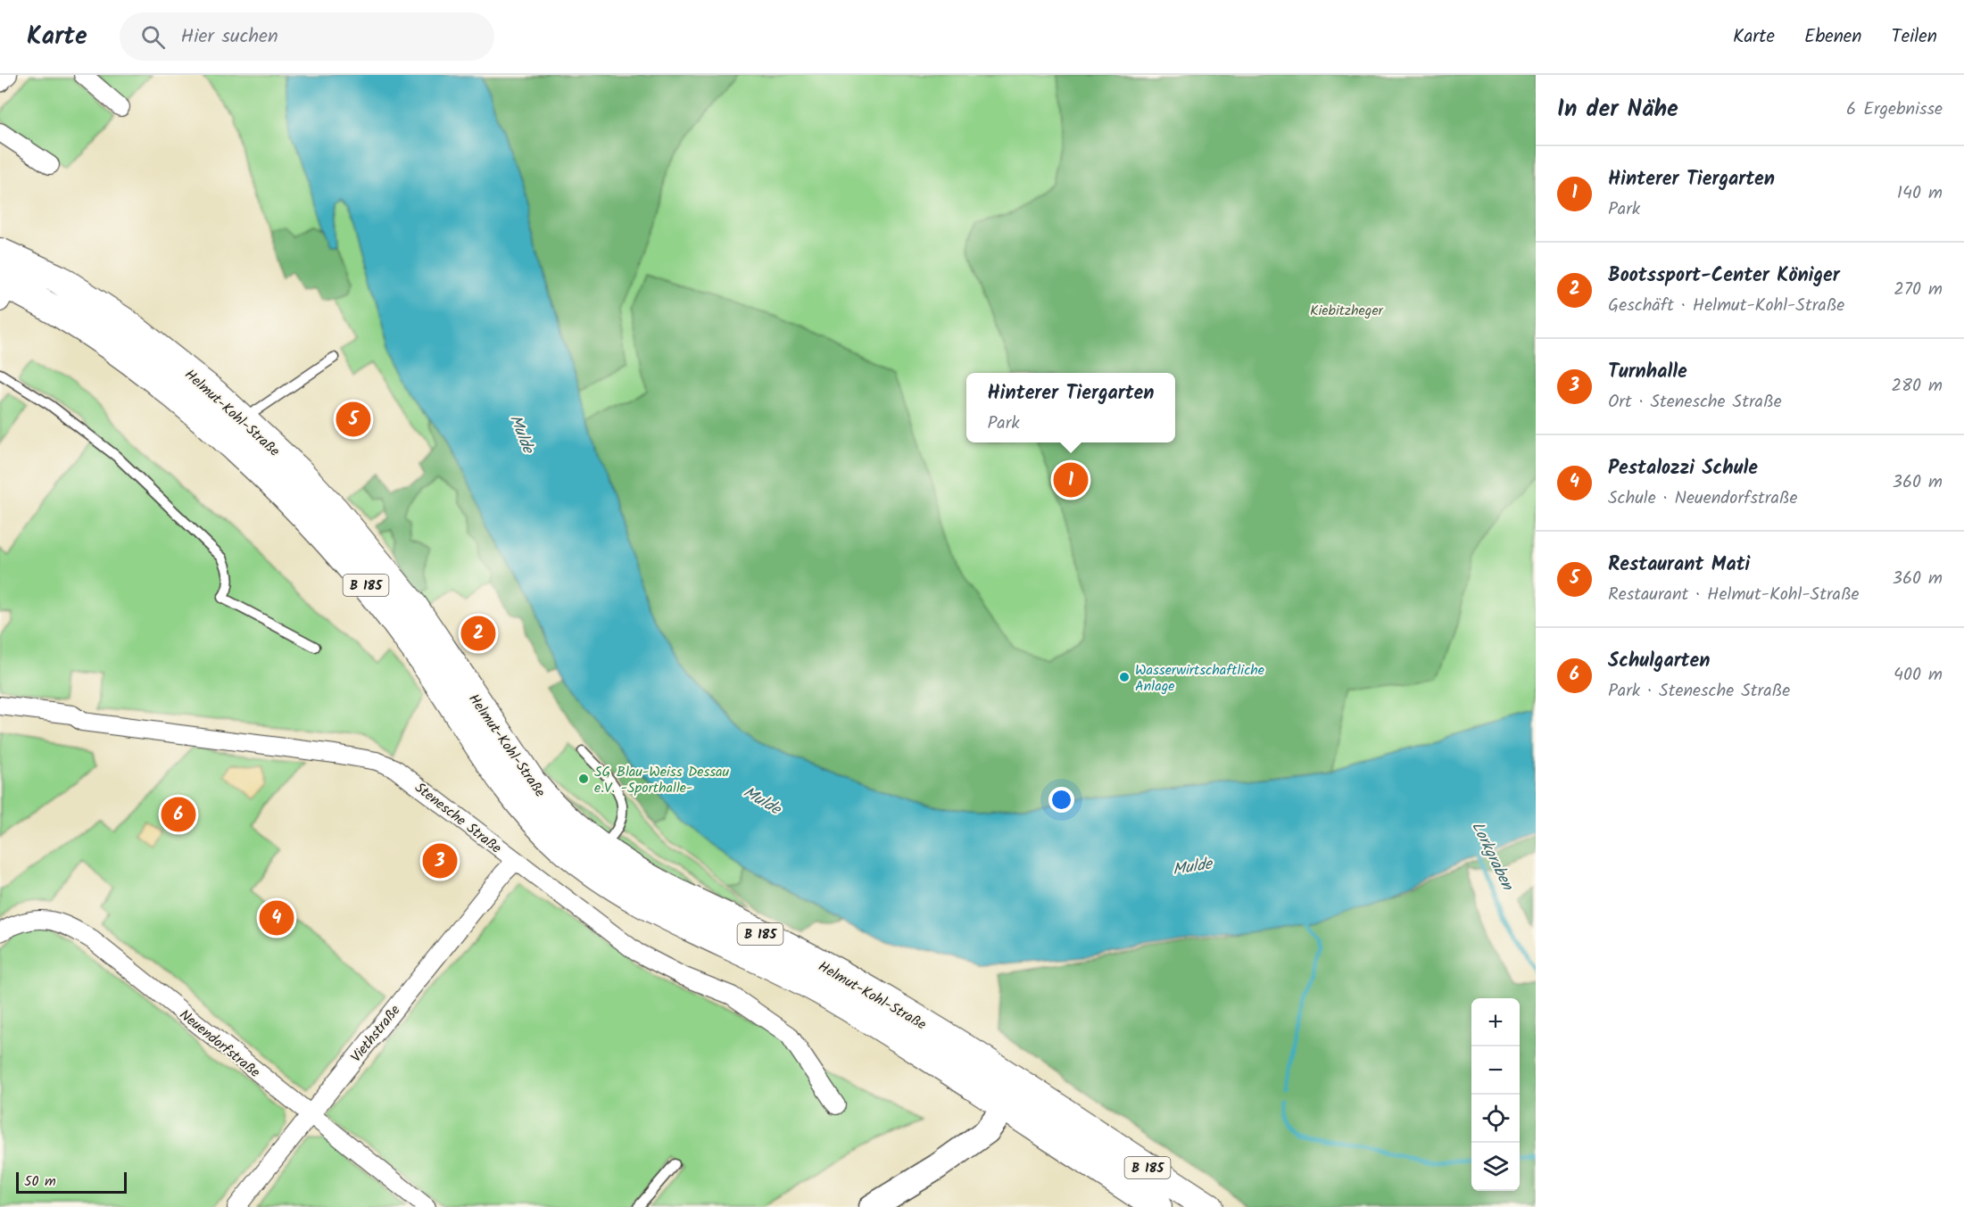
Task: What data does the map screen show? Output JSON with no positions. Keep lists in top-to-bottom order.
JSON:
{
  "streets": {
    "main road": ["Helmut-Kohl-Straße", "B 185"],
    "street": ["Stenesche Straße", "Viethstraße", "Neuendorfstraße"]
  },
  "crossings": [
    ["Stenesche Straße", "Viethstraße"],
    ["Viethstraße", "Neuendorfstraße"]
  ],
  "water": ["Mulde", "Lorkgraben"],
  "parks": ["Kiebitzheger"],
  "places": ["Wasserwirtschaftliche Anlage", "SG Blau-Weiss Dessau e.V. -Sporthalle-"],
  "scale_bar": "50 m",
  "page": {
    "header": "Karte",
    "search": "Hier suchen",
    "nav": ["Karte", "Ebenen", "Teilen"],
    "heading": ["In der Nähe", "6 Ergebnisse"],
    "list": [
      {
        "mark": "1",
        "name": "Hinterer Tiergarten",
        "note": "Park",
        "value": "140 m"
      },
      {
        "mark": "2",
        "name": "Bootssport-Center Königer",
        "note": "Geschäft · Helmut-Kohl-Straße",
        "value": "270 m"
      },
      {
        "mark": "3",
        "name": "Turnhalle",
        "note": "Ort · Stenesche Straße",
        "value": "280 m"
      },
      {
        "mark": "4",
        "name": "Pestalozzi Schule",
        "note": "Schule · Neuendorfstraße",
        "value": "360 m"
      },
      {
        "mark": "5",
        "name": "Restaurant Mati",
        "note": "Restaurant · Helmut-Kohl-Straße",
        "value": "360 m"
      },
      {
        "mark": "6",
        "name": "Schulgarten",
        "note": "Park · Stenesche Straße",
        "value": "400 m"
      }
    ],
    "popup": ["Hinterer Tiergarten", "Park"],
    "pins": [
      "5",
      "1",
      "2",
      "6",
      "3",
      "4"
    ],
    "map_buttons": ["+", "−"],
    "scale": "50 m"
  }
}
